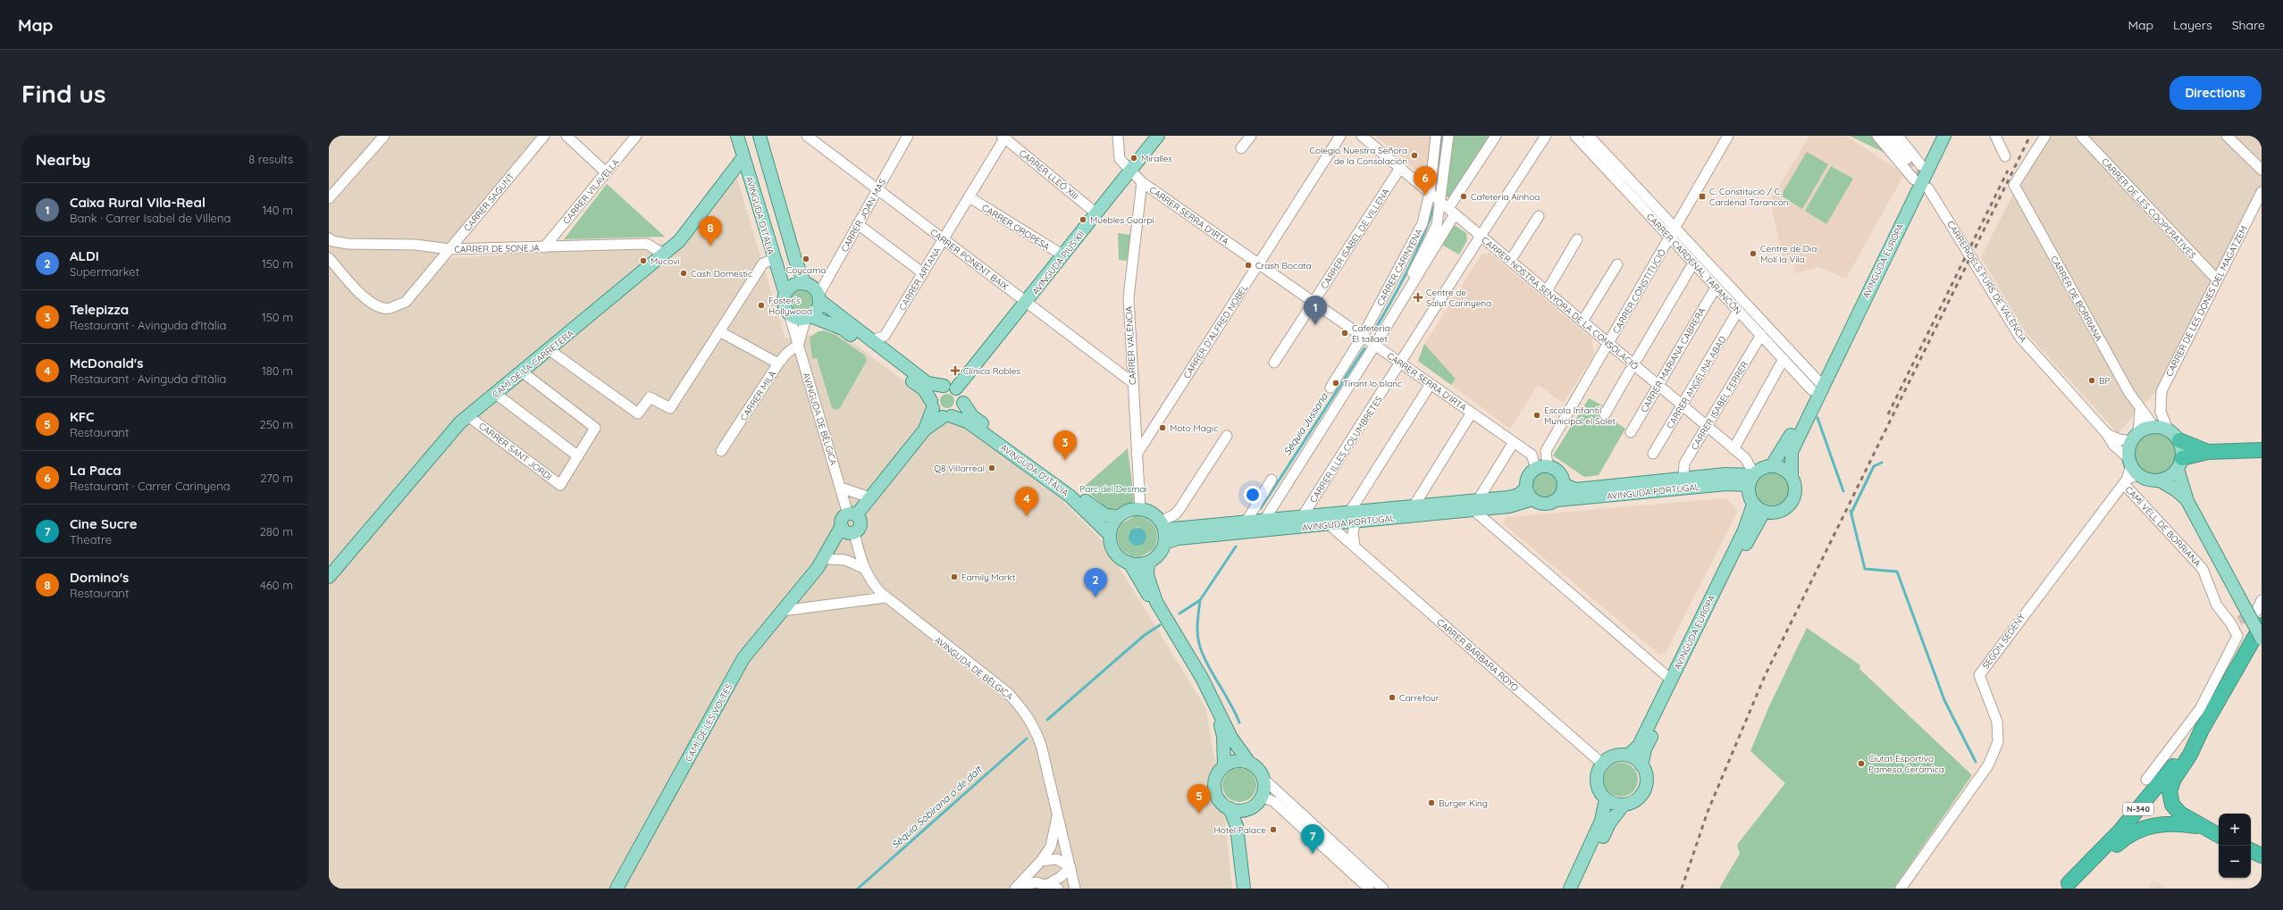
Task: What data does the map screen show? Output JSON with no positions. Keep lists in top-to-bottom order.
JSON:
{
  "streets": {
    "highway": ["N-340"],
    "main road": [
      "AVINGUDA D'ITÀLIA",
      "AVINGUDA EUROPA",
      "AVINGUDA PIUS XII",
      "CAMÍ DE LA CARRETERA",
      "AVINGUDA PORTUGAL",
      "CAMÍ DE LES VOLTES"
    ],
    "street": [
      "CARRER LLEÓ XIII",
      "CARRER VILAVELLA",
      "CARRER SAGUNT",
      "CARRER DE LES COOPERATIVES",
      "CARRER JOAN MAS",
      "CARRER SERRA D'IRTA",
      "CARRER OROPESA",
      "CARRER ISABEL DE VILLENA",
      "CARRER DE SONEJA",
      "CARRER PONENT BAIX",
      "CARRER CARDENAL TARANCÓN",
      "CARRER CARINYENA",
      "CARRER ARTANA",
      "CARRER DELS FURS DE VALÈNCIA",
      "CARRER CONSTITUCIÓ",
      "CARRER DE BORRIANA",
      "CARRER DE LES DONES DEL MAGATZEM",
      "CARRER NOSTRA SENYORA DE LA CONSOLACIÓ",
      "CARRER D'ALFRED NOBEL",
      "CARRER VALÈNCIA",
      "CARRER MARIANA CABRERA",
      "CARRER ANGELINA ABAD",
      "CARRER MILÀ",
      "CARRER ISABEL FERRER",
      "AVINGUDA DE BÈLGICA",
      "CARRER ILLES COLUMBRETES",
      "CARRER SANT JORDI",
      "CAMÍ VELL DE BORRIANA",
      "SEGON SEDENY",
      "CARRER BÁRBARA ROYO"
    ]
  },
  "crossings": [
    ["CARRER LLEÓ XIII", "AVINGUDA PIUS XII"],
    ["CARRER LLEÓ XIII", "CARRER ARTANA"],
    ["CARRER VILAVELLA", "CARRER DE SONEJA"],
    ["CARRER SAGUNT", "CARRER DE SONEJA"],
    ["CARRER DE LES COOPERATIVES", "CARRER DE LES DONES DEL MAGATZEM"],
    ["AVINGUDA D'ITÀLIA", "CARRER JOAN MAS"],
    ["AVINGUDA D'ITÀLIA", "AVINGUDA PIUS XII"],
    ["AVINGUDA D'ITÀLIA", "CARRER VALÈNCIA"],
    ["AVINGUDA D'ITÀLIA", "CAMÍ DE LA CARRETERA"],
    ["AVINGUDA D'ITÀLIA", "AVINGUDA DE BÈLGICA"],
    ["AVINGUDA D'ITÀLIA", "AVINGUDA PORTUGAL"],
    ["CARRER JOAN MAS", "CARRER PONENT BAIX"],
    ["CARRER JOAN MAS", "AVINGUDA DE BÈLGICA"],
    ["CARRER SERRA D'IRTA", "CARRER ISABEL DE VILLENA"],
    ["CARRER SERRA D'IRTA", "AVINGUDA PIUS XII"],
    ["CARRER SERRA D'IRTA", "CARRER CARINYENA"],
    ["CARRER SERRA D'IRTA", "CARRER D'ALFRED NOBEL"],
    ["CARRER SERRA D'IRTA", "CARRER VALÈNCIA"],
    ["CARRER SERRA D'IRTA", "CARRER ILLES COLUMBRETES"],
    ["CARRER OROPESA", "AVINGUDA PIUS XII"],
    ["CARRER OROPESA", "CARRER ARTANA"],
    ["CARRER ISABEL DE VILLENA", "CARRER NOSTRA SENYORA DE LA CONSOLACIÓ"],
    ["CARRER DE SONEJA", "CAMÍ DE LA CARRETERA"],
    ["CARRER PONENT BAIX", "AVINGUDA PIUS XII"],
    ["CARRER PONENT BAIX", "CARRER ARTANA"],
    ["CARRER PONENT BAIX", "CARRER VALÈNCIA"],
    ["AVINGUDA EUROPA", "CARRER CARDENAL TARANCÓN"],
    ["AVINGUDA EUROPA", "CARRER NOSTRA SENYORA DE LA CONSOLACIÓ"],
    ["AVINGUDA EUROPA", "AVINGUDA PORTUGAL"],
    ["AVINGUDA EUROPA", "CARRER BÁRBARA ROYO"],
    ["CARRER CARDENAL TARANCÓN", "CARRER CONSTITUCIÓ"],
    ["CARRER CARDENAL TARANCÓN", "CARRER MARIANA CABRERA"],
    ["CARRER CARDENAL TARANCÓN", "CARRER ANGELINA ABAD"],
    ["CARRER CARDENAL TARANCÓN", "CARRER ISABEL FERRER"],
    ["CARRER CARINYENA", "CARRER NOSTRA SENYORA DE LA CONSOLACIÓ"],
    ["CARRER CARINYENA", "AVINGUDA PORTUGAL"],
    ["CARRER DELS FURS DE VALÈNCIA", "CARRER DE BORRIANA"],
    ["CARRER DELS FURS DE VALÈNCIA", "CARRER DE LES DONES DEL MAGATZEM"],
    ["CARRER DELS FURS DE VALÈNCIA", "CAMÍ VELL DE BORRIANA"],
    ["CARRER DELS FURS DE VALÈNCIA", "SEGON SEDENY"],
    ["CARRER CONSTITUCIÓ", "CARRER NOSTRA SENYORA DE LA CONSOLACIÓ"],
    ["CARRER DE BORRIANA", "CARRER DE LES DONES DEL MAGATZEM"],
    ["CARRER DE BORRIANA", "CAMÍ VELL DE BORRIANA"],
    ["CARRER DE BORRIANA", "SEGON SEDENY"],
    ["CARRER DE LES DONES DEL MAGATZEM", "CAMÍ VELL DE BORRIANA"],
    ["CARRER DE LES DONES DEL MAGATZEM", "SEGON SEDENY"],
    ["CARRER NOSTRA SENYORA DE LA CONSOLACIÓ", "CARRER MARIANA CABRERA"],
    ["CARRER NOSTRA SENYORA DE LA CONSOLACIÓ", "CARRER ANGELINA ABAD"],
    ["CARRER NOSTRA SENYORA DE LA CONSOLACIÓ", "CARRER ISABEL FERRER"],
    ["CARRER NOSTRA SENYORA DE LA CONSOLACIÓ", "CARRER ILLES COLUMBRETES"],
    ["CARRER NOSTRA SENYORA DE LA CONSOLACIÓ", "AVINGUDA PORTUGAL"],
    ["CARRER D'ALFRED NOBEL", "CARRER VALÈNCIA"],
    ["CARRER VALÈNCIA", "AVINGUDA PORTUGAL"],
    ["CAMÍ DE LA CARRETERA", "CARRER SANT JORDI"],
    ["CARRER MILÀ", "AVINGUDA DE BÈLGICA"],
    ["CARRER ISABEL FERRER", "AVINGUDA PORTUGAL"],
    ["AVINGUDA DE BÈLGICA", "CAMÍ DE LES VOLTES"],
    ["CARRER ILLES COLUMBRETES", "AVINGUDA PORTUGAL"],
    ["AVINGUDA PORTUGAL", "CARRER BÁRBARA ROYO"],
    ["CAMÍ VELL DE BORRIANA", "SEGON SEDENY"]
  ],
  "water": ["Séquia Jussana", "Séquia Sobirana o de dalt"],
  "parks": ["Parc del Desmai"],
  "places": {
    "other": [
      "Colegio Nuestra Señora de la Consolación",
      "Miralles",
      "Cafeteria Ainhoa",
      "Muebles Guarpi",
      "Centre de Dia Molí la Vila",
      "Coycama",
      "Mucovi",
      "Crash Bocata",
      "Cash Domestic",
      "Foster's Hollywood",
      "Cafeteria El tallaet",
      "BP",
      "Tirant lo blanc",
      "Escola Infantil Municipal el Solet",
      "Moto Magic",
      "Q8 Villarreal",
      "Family Markt",
      "Carrefour",
      "Ciutat Esportiva Pamesa Ceràmica",
      "Burger King",
      "Hotel Palace"
    ],
    "transit": ["C. Constitució / C. Cardenal Tarancón"],
    "health": ["Centre de Salut Carinyena", "Clínica Robles"]
  },
  "page": {
    "header": "Map",
    "nav": ["Map", "Layers", "Share"],
    "buttons": "Directions",
    "title": "Find us",
    "heading": ["Nearby", "8 results"],
    "pins": [
      "6",
      "8",
      "1",
      "3",
      "4",
      "2",
      "5",
      "7"
    ],
    "list": [
      {
        "mark": "1",
        "name": "Caixa Rural Vila-Real",
        "note": "Bank · Carrer Isabel de Villena",
        "value": "140 m"
      },
      {
        "mark": "2",
        "name": "ALDI",
        "note": "Supermarket",
        "value": "150 m"
      },
      {
        "mark": "3",
        "name": "Telepizza",
        "note": "Restaurant · Avinguda d'Itàlia",
        "value": "150 m"
      },
      {
        "mark": "4",
        "name": "McDonald's",
        "note": "Restaurant · Avinguda d'Itàlia",
        "value": "180 m"
      },
      {
        "mark": "5",
        "name": "KFC",
        "note": "Restaurant",
        "value": "250 m"
      },
      {
        "mark": "6",
        "name": "La Paca",
        "note": "Restaurant · Carrer Carinyena",
        "value": "270 m"
      },
      {
        "mark": "7",
        "name": "Cine Sucre",
        "note": "Theatre",
        "value": "280 m"
      },
      {
        "mark": "8",
        "name": "Domino's",
        "note": "Restaurant",
        "value": "460 m"
      }
    ],
    "map_buttons": ["+", "−"]
  }
}
